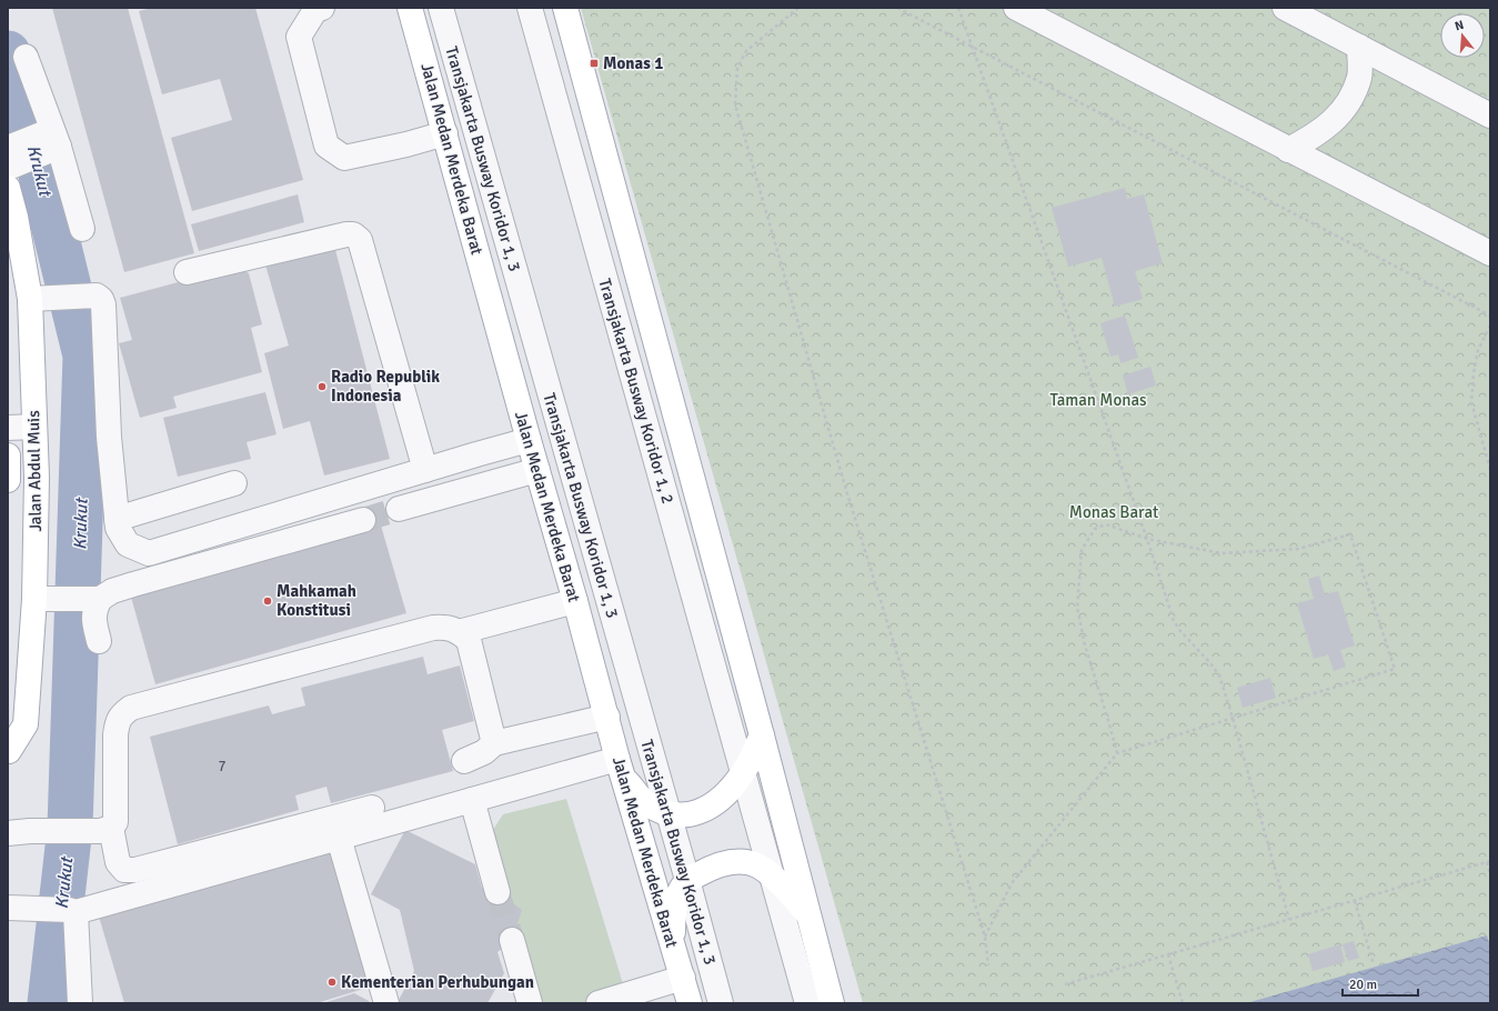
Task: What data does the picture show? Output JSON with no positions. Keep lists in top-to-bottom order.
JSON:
{
  "streets": {
    "main road": ["Jalan Medan Merdeka Barat", "Jalan Abdul Muis"],
    "street": ["Transjakarta Busway Koridor 1, 3", "Transjakarta Busway Koridor 1, 2"]
  },
  "water": ["Krukut"],
  "parks": ["Taman Monas", "Monas Barat"],
  "places": {
    "transit": ["Monas 1"],
    "other": ["Radio Republik Indonesia", "Mahkamah Konstitusi", "Kementerian Perhubungan"]
  },
  "house_numbers": ["7"],
  "scale_bar": "20 m",
  "north": "top"
}
